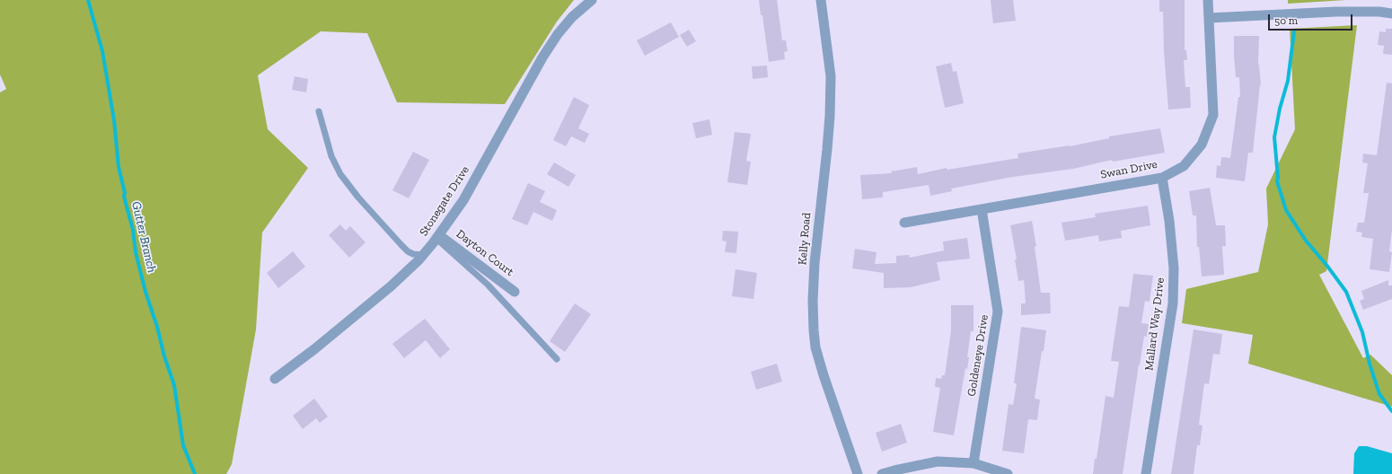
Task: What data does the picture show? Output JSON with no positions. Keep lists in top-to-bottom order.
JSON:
{
  "streets": {
    "street": [
      "Swan Drive",
      "Stonegate Drive",
      "Kelly Road",
      "Dayton Court",
      "Mallard Way Drive",
      "Goldeneye Drive"
    ]
  },
  "crossings": [
    ["Swan Drive", "Mallard Way Drive"],
    ["Swan Drive", "Goldeneye Drive"],
    ["Stonegate Drive", "Dayton Court"]
  ],
  "water": ["Gutter Branch"],
  "scale_bar": "50 m"
}
